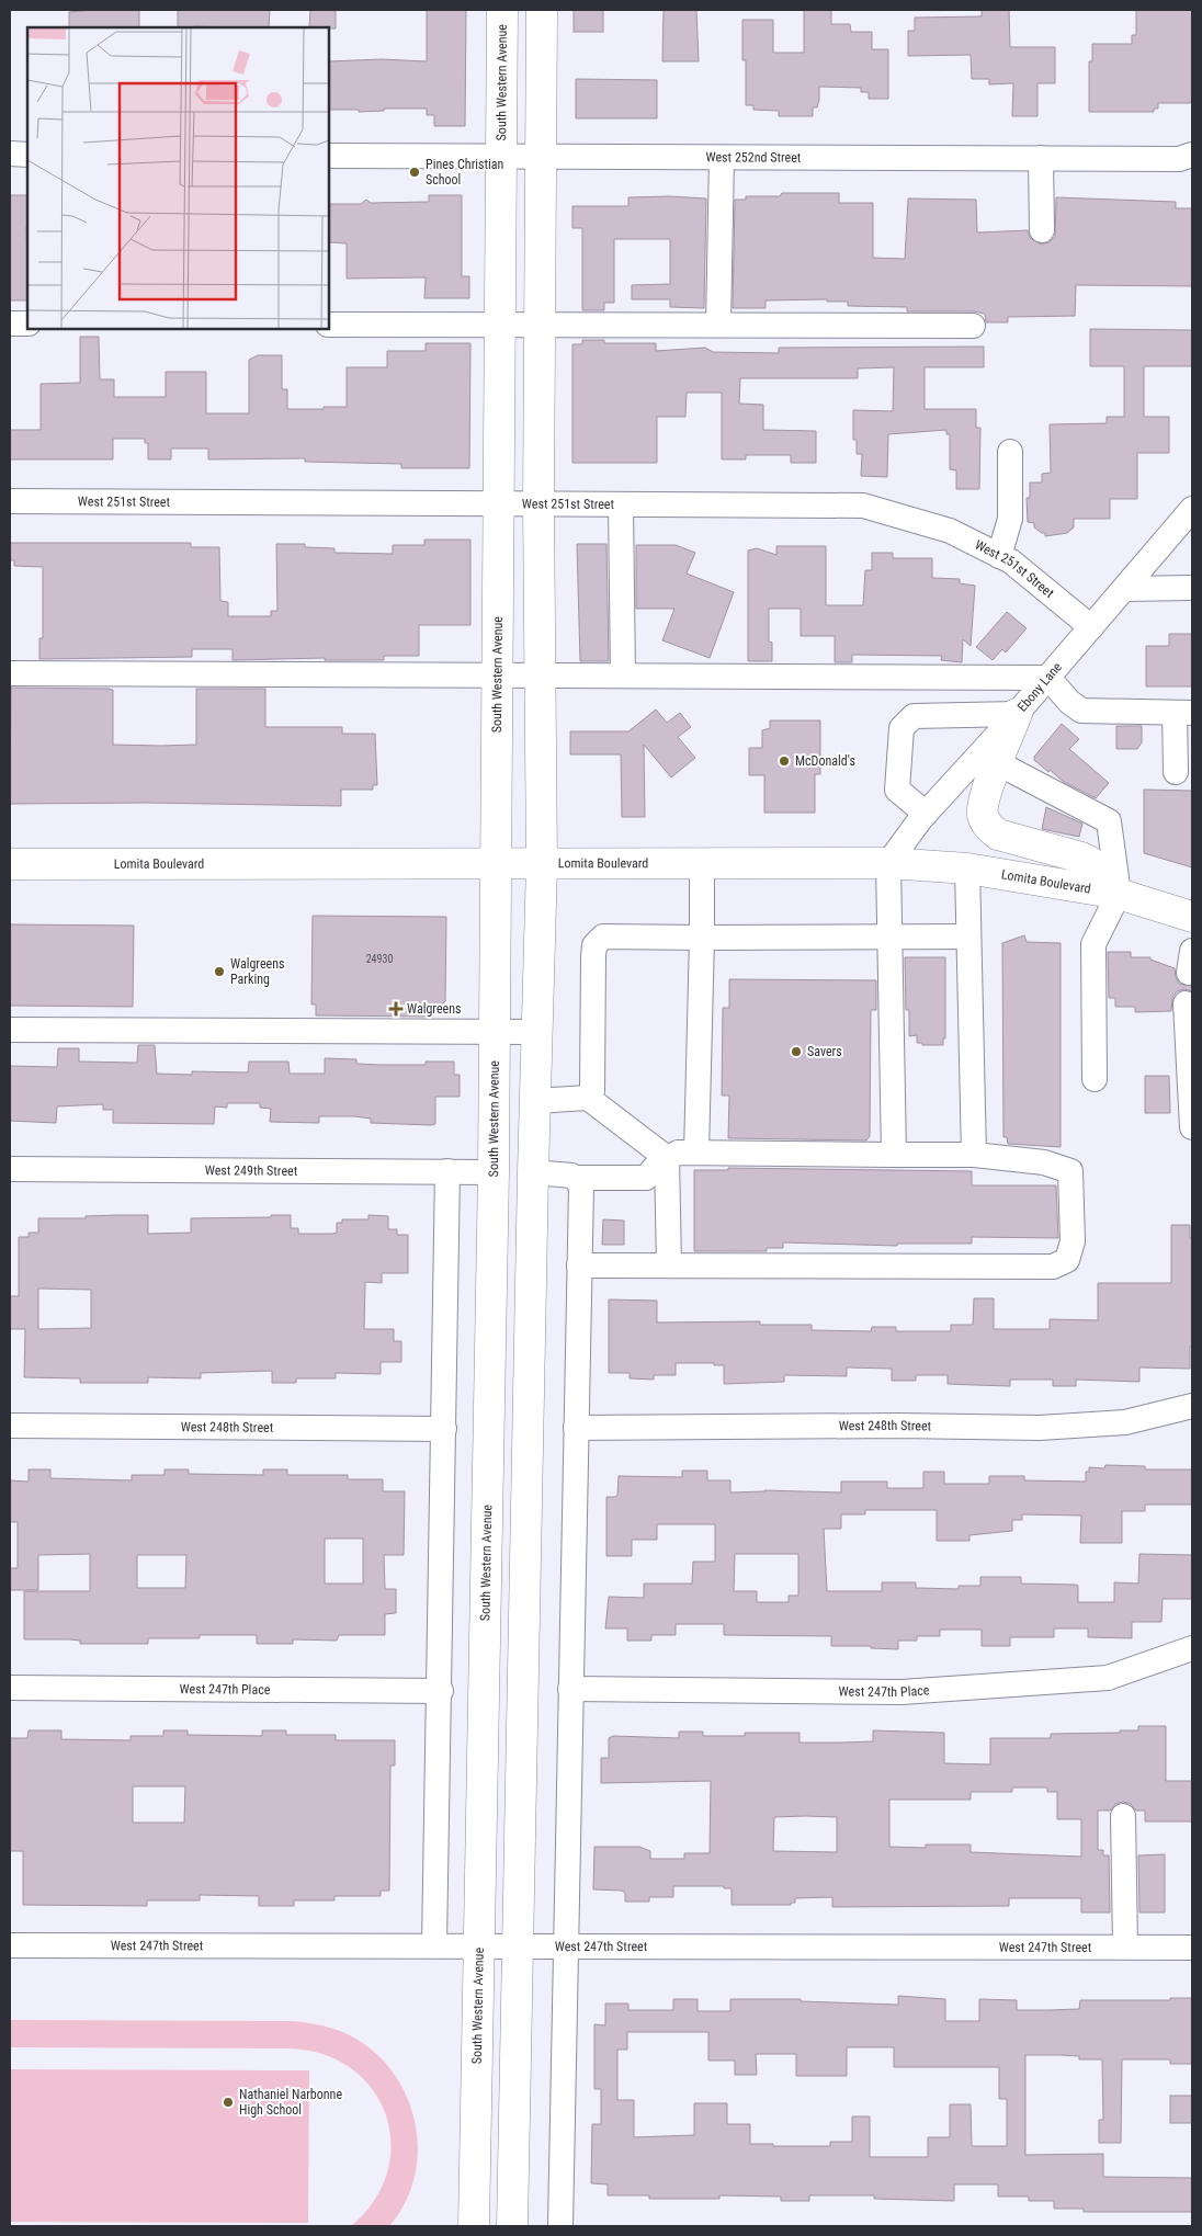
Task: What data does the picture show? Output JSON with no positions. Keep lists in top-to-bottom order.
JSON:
{
  "streets": {
    "main road": ["South Western Avenue", "Lomita Boulevard"],
    "street": [
      "West 252nd Street",
      "West 251st Street",
      "Ebony Lane",
      "West 249th Street",
      "West 248th Street",
      "West 247th Place",
      "West 247th Street"
    ]
  },
  "crossings": [
    ["South Western Avenue", "West 252nd Street"],
    ["South Western Avenue", "West 251st Street"],
    ["South Western Avenue", "Lomita Boulevard"],
    ["South Western Avenue", "West 249th Street"],
    ["South Western Avenue", "West 247th Street"],
    ["West 251st Street", "Ebony Lane"],
    ["Ebony Lane", "Lomita Boulevard"]
  ],
  "places": {
    "other": [
      "Pines Christian School",
      "McDonald's",
      "Walgreens Parking",
      "Savers",
      "Nathaniel Narbonne High School"
    ],
    "health": ["Walgreens"]
  },
  "house_numbers": ["24930"]
}
